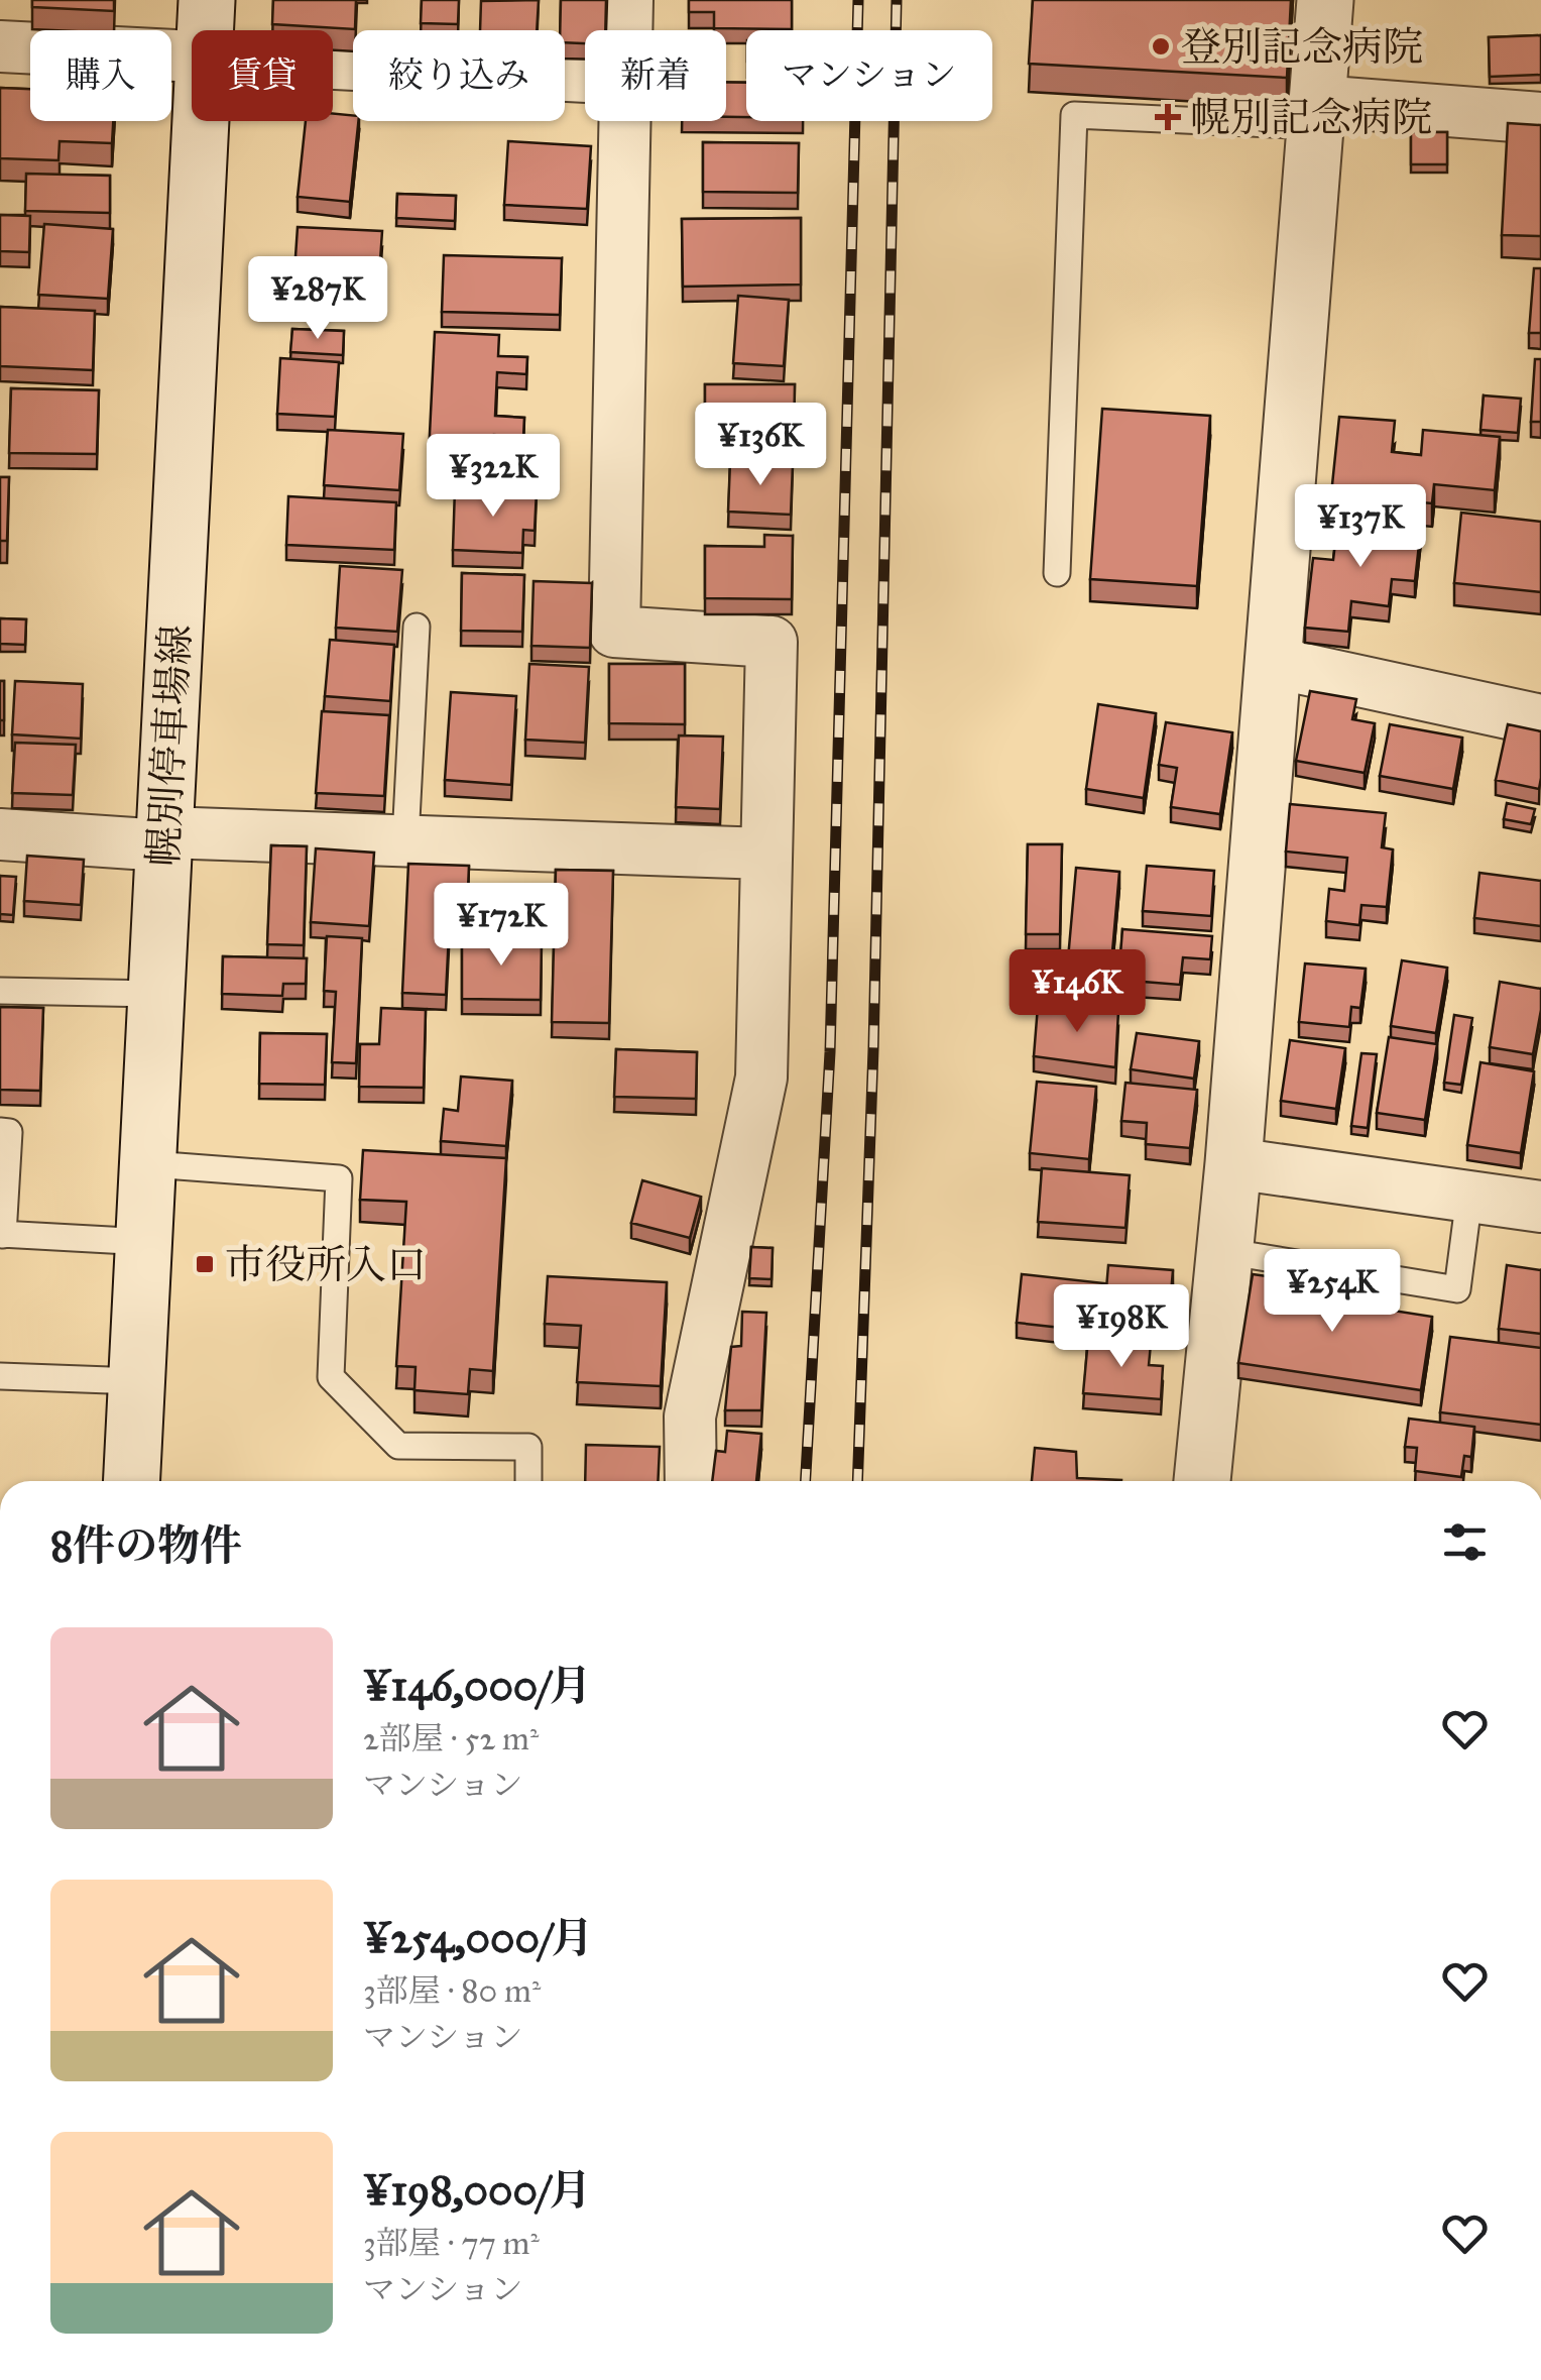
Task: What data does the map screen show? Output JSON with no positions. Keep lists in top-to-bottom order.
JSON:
{
  "streets": {
    "main road": ["幌別停車場線"]
  },
  "places": {
    "other": ["登別記念病院"],
    "health": ["幌別記念病院"],
    "transit": ["市役所入口"]
  },
  "page": {
    "chip": [
      "購入",
      "賃貸",
      "絞り込み",
      "新着",
      "マンション"
    ],
    "price": [
      "¥287K",
      "¥136K",
      "¥322K",
      "¥137K",
      "¥172K",
      "¥146K",
      "¥254K",
      "¥198K"
    ],
    "heading": "8件の物件",
    "list": [
      {
        "name": "¥146,000/月",
        "note": "2部屋 · 52 m² · マンション"
      },
      {
        "name": "¥254,000/月",
        "note": "3部屋 · 80 m² · マンション"
      },
      {
        "name": "¥198,000/月",
        "note": "3部屋 · 77 m² · マンション"
      }
    ]
  }
}
